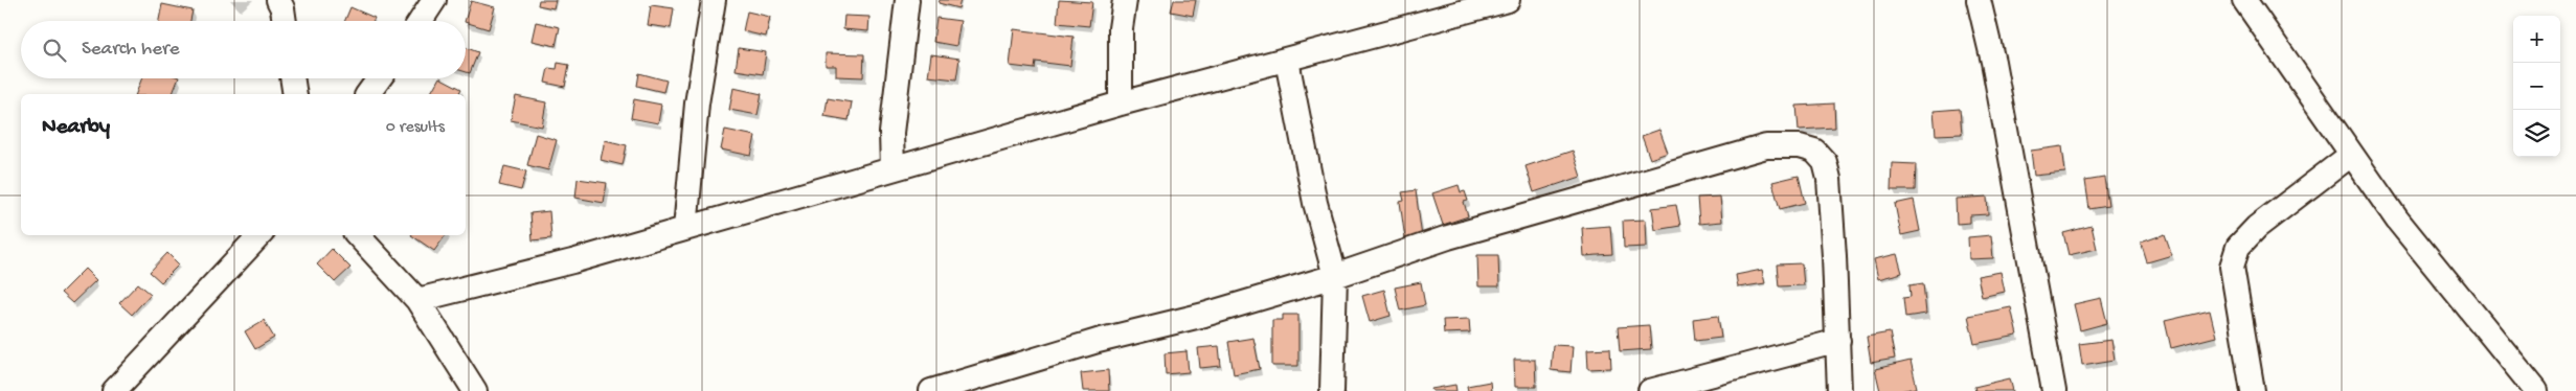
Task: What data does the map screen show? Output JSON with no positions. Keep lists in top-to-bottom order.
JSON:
{
  "page": {
    "map_buttons": ["+", "−"],
    "search": "Search here",
    "heading": ["Nearby", "0 results"]
  }
}
